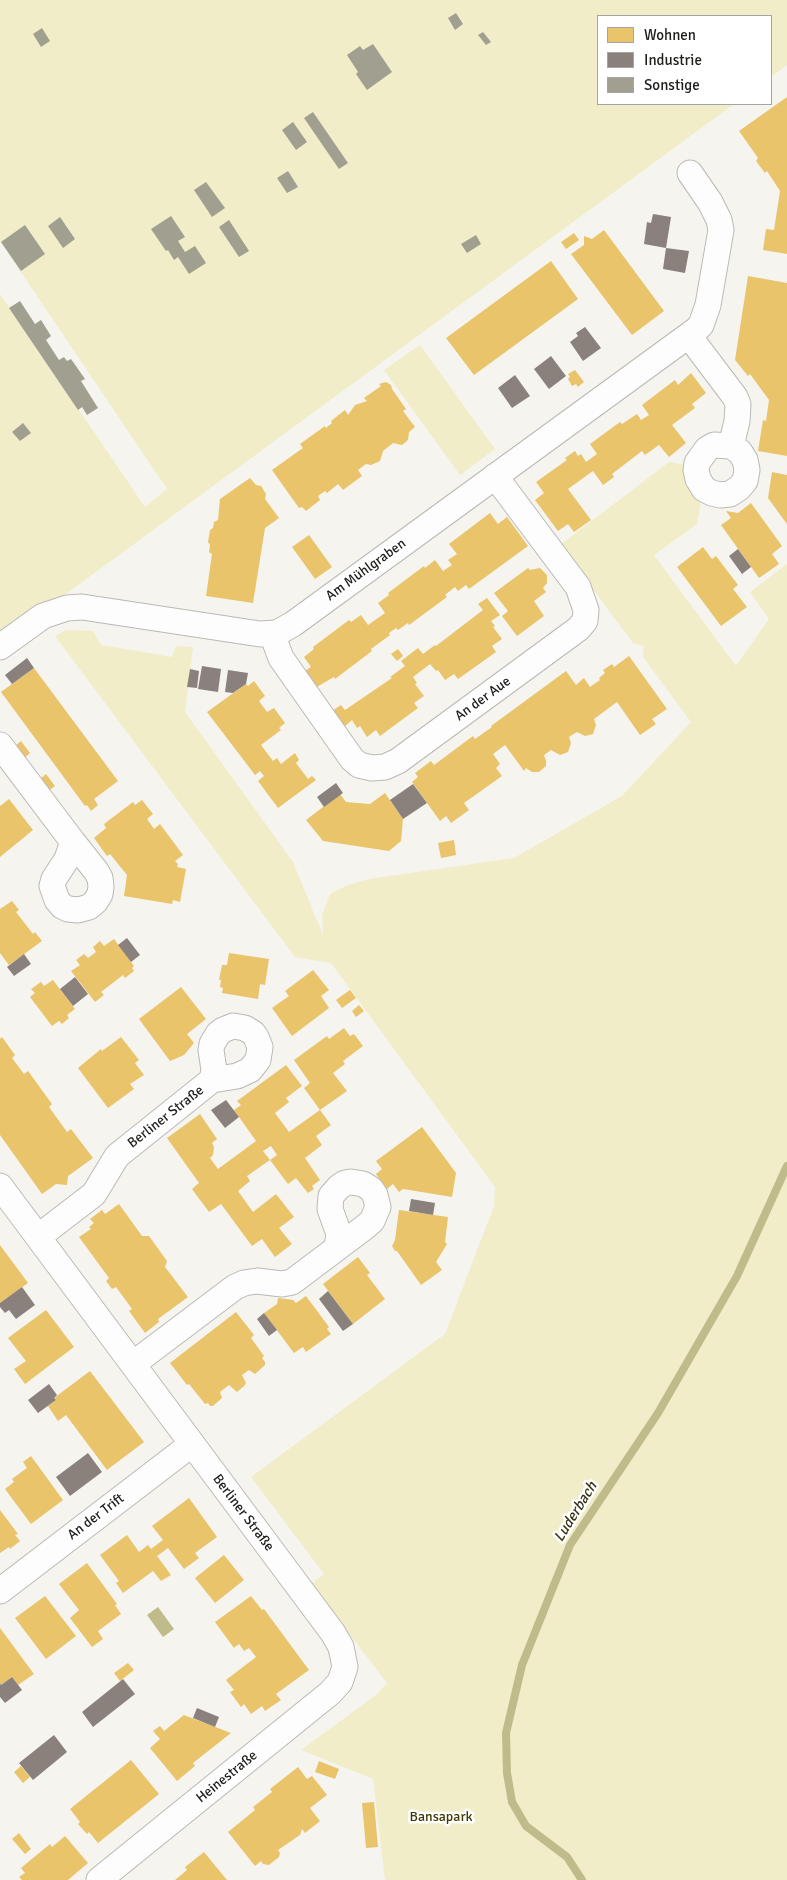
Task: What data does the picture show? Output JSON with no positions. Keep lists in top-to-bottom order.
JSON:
{
  "streets": {
    "street": [
      "Am Mühlgraben",
      "An der Aue",
      "Berliner Straße",
      "An der Trift",
      "Heinestraße"
    ]
  },
  "crossings": [
    ["Am Mühlgraben", "An der Aue"],
    ["Berliner Straße", "An der Trift"],
    ["Berliner Straße", "Heinestraße"]
  ],
  "water": ["Luderbach"],
  "parks": ["Bansapark"],
  "legend": ["Wohnen", "Industrie", "Sonstige"]
}
